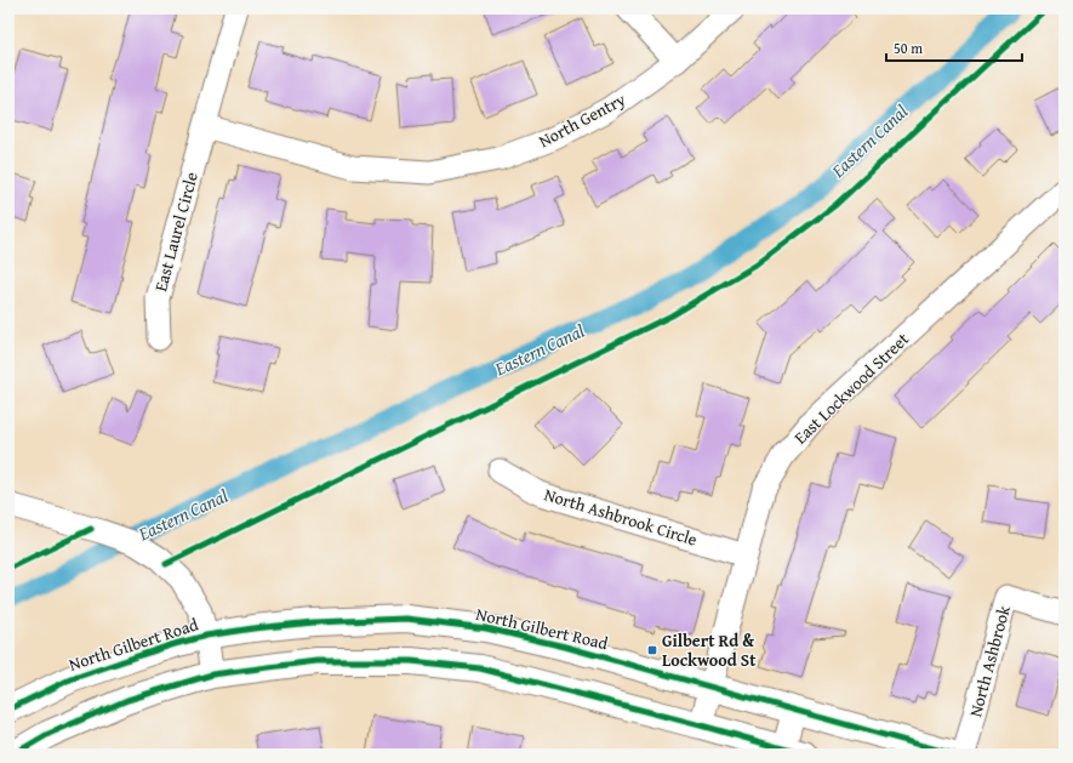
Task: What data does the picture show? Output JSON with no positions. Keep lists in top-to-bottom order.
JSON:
{
  "streets": {
    "main road": ["North Gilbert Road"],
    "street": [
      "North Gentry",
      "East Laurel Circle",
      "East Lockwood Street",
      "North Ashbrook Circle",
      "North Ashbrook"
    ]
  },
  "crossings": [
    ["North Gentry", "East Laurel Circle"],
    ["East Lockwood Street", "North Ashbrook Circle"],
    ["East Lockwood Street", "North Gilbert Road"]
  ],
  "water": ["Eastern Canal"],
  "places": {
    "transit": ["Gilbert Rd & Lockwood St"]
  },
  "scale_bar": "50 m"
}
